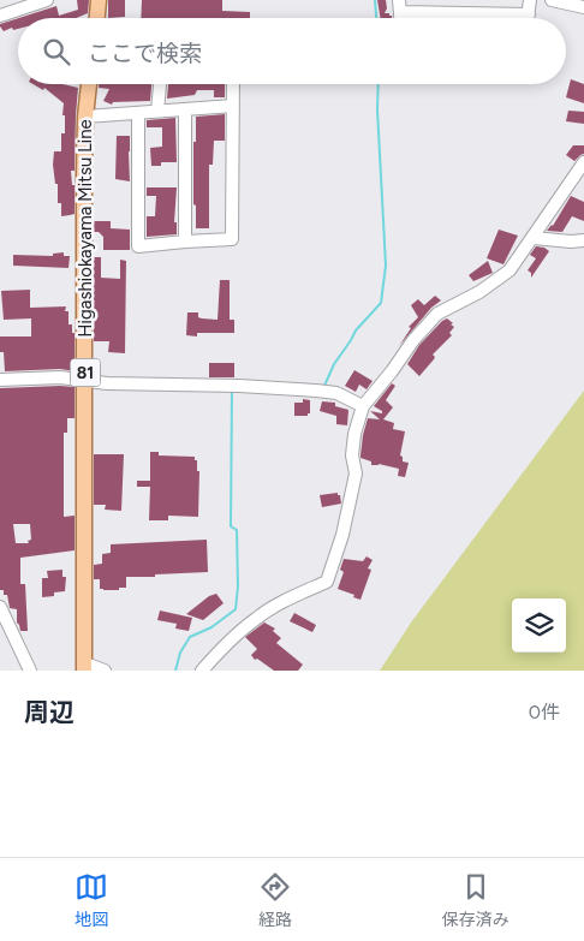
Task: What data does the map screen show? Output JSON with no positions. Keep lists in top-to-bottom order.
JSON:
{
  "streets": {
    "main road": ["Higashiokayama Mitsu Line", "81"]
  },
  "page": {
    "search": "ここで検索",
    "heading": ["周辺", "0件"],
    "nav": ["地図", "経路", "保存済み"]
  }
}
